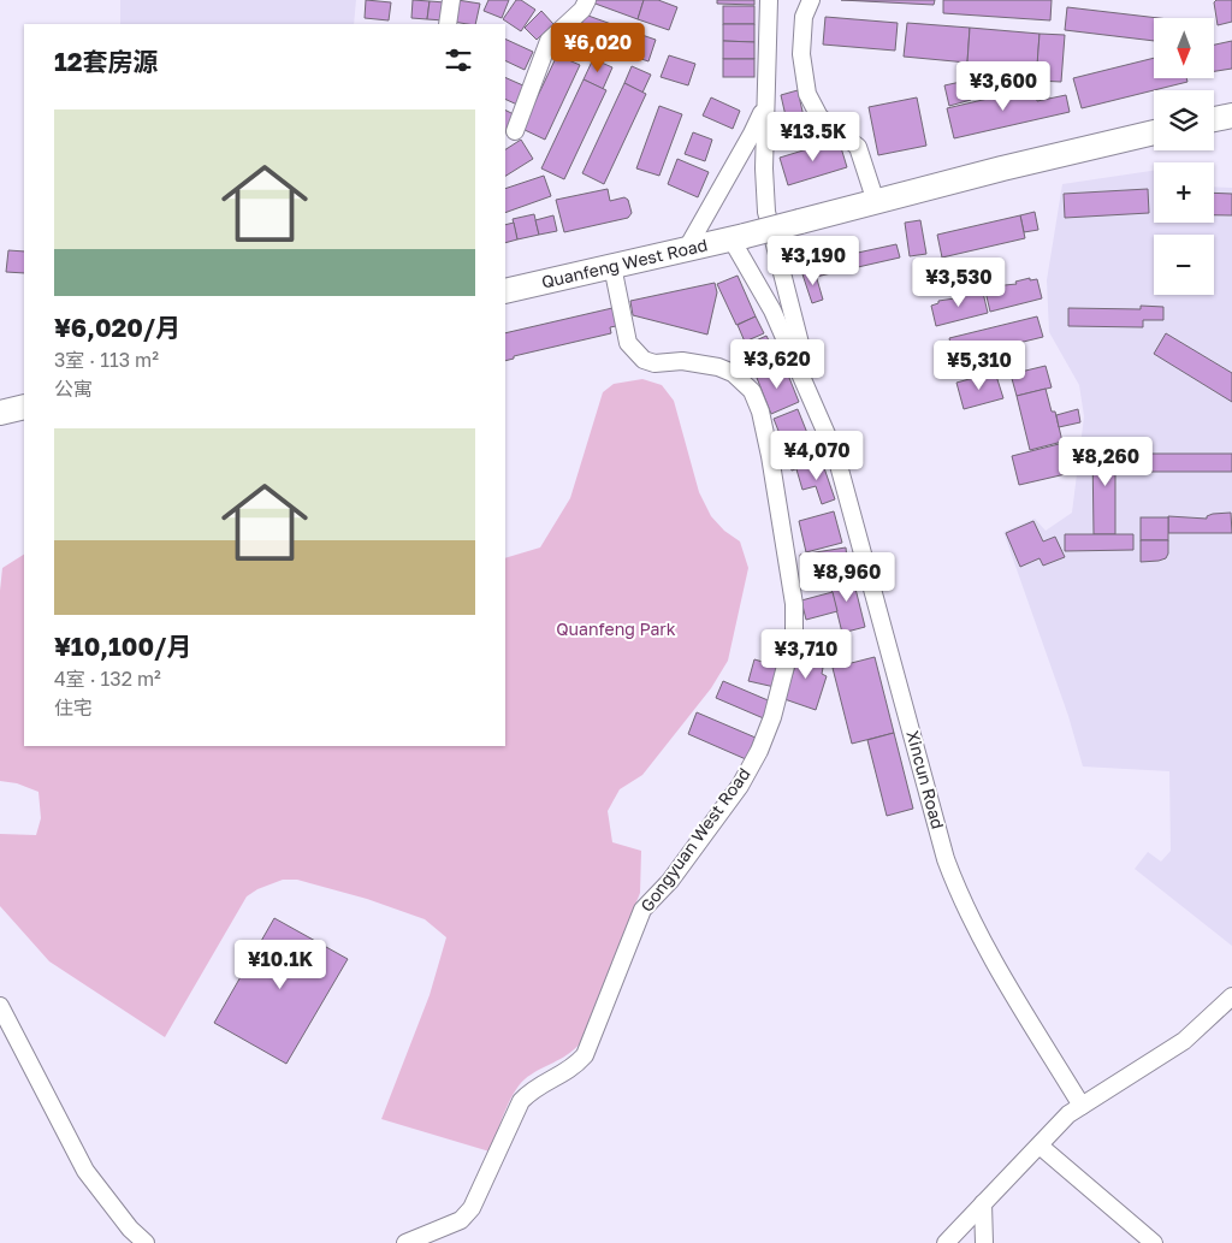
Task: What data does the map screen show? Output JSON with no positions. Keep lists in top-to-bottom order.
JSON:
{
  "streets": {
    "highway": ["Quanfeng West Road"],
    "street": ["Xincun Road", "Gongyuan West Road"]
  },
  "crossings": [
    ["Quanfeng West Road", "Xincun Road"],
    ["Quanfeng West Road", "Gongyuan West Road"]
  ],
  "parks": ["Quanfeng Park"],
  "north": "bottom",
  "page": {
    "map_buttons": ["+", "−"],
    "price": [
      "¥6,020",
      "¥3,600",
      "¥13.5K",
      "¥3,190",
      "¥3,530",
      "¥3,620",
      "¥5,310",
      "¥4,070",
      "¥8,260",
      "¥8,960",
      "¥3,710",
      "¥10.1K"
    ],
    "heading": "12套房源",
    "list": [
      {
        "name": "¥6,020/月",
        "note": "3室 · 113 m² · 公寓"
      },
      {
        "name": "¥10,100/月",
        "note": "4室 · 132 m² · 住宅"
      }
    ]
  }
}
